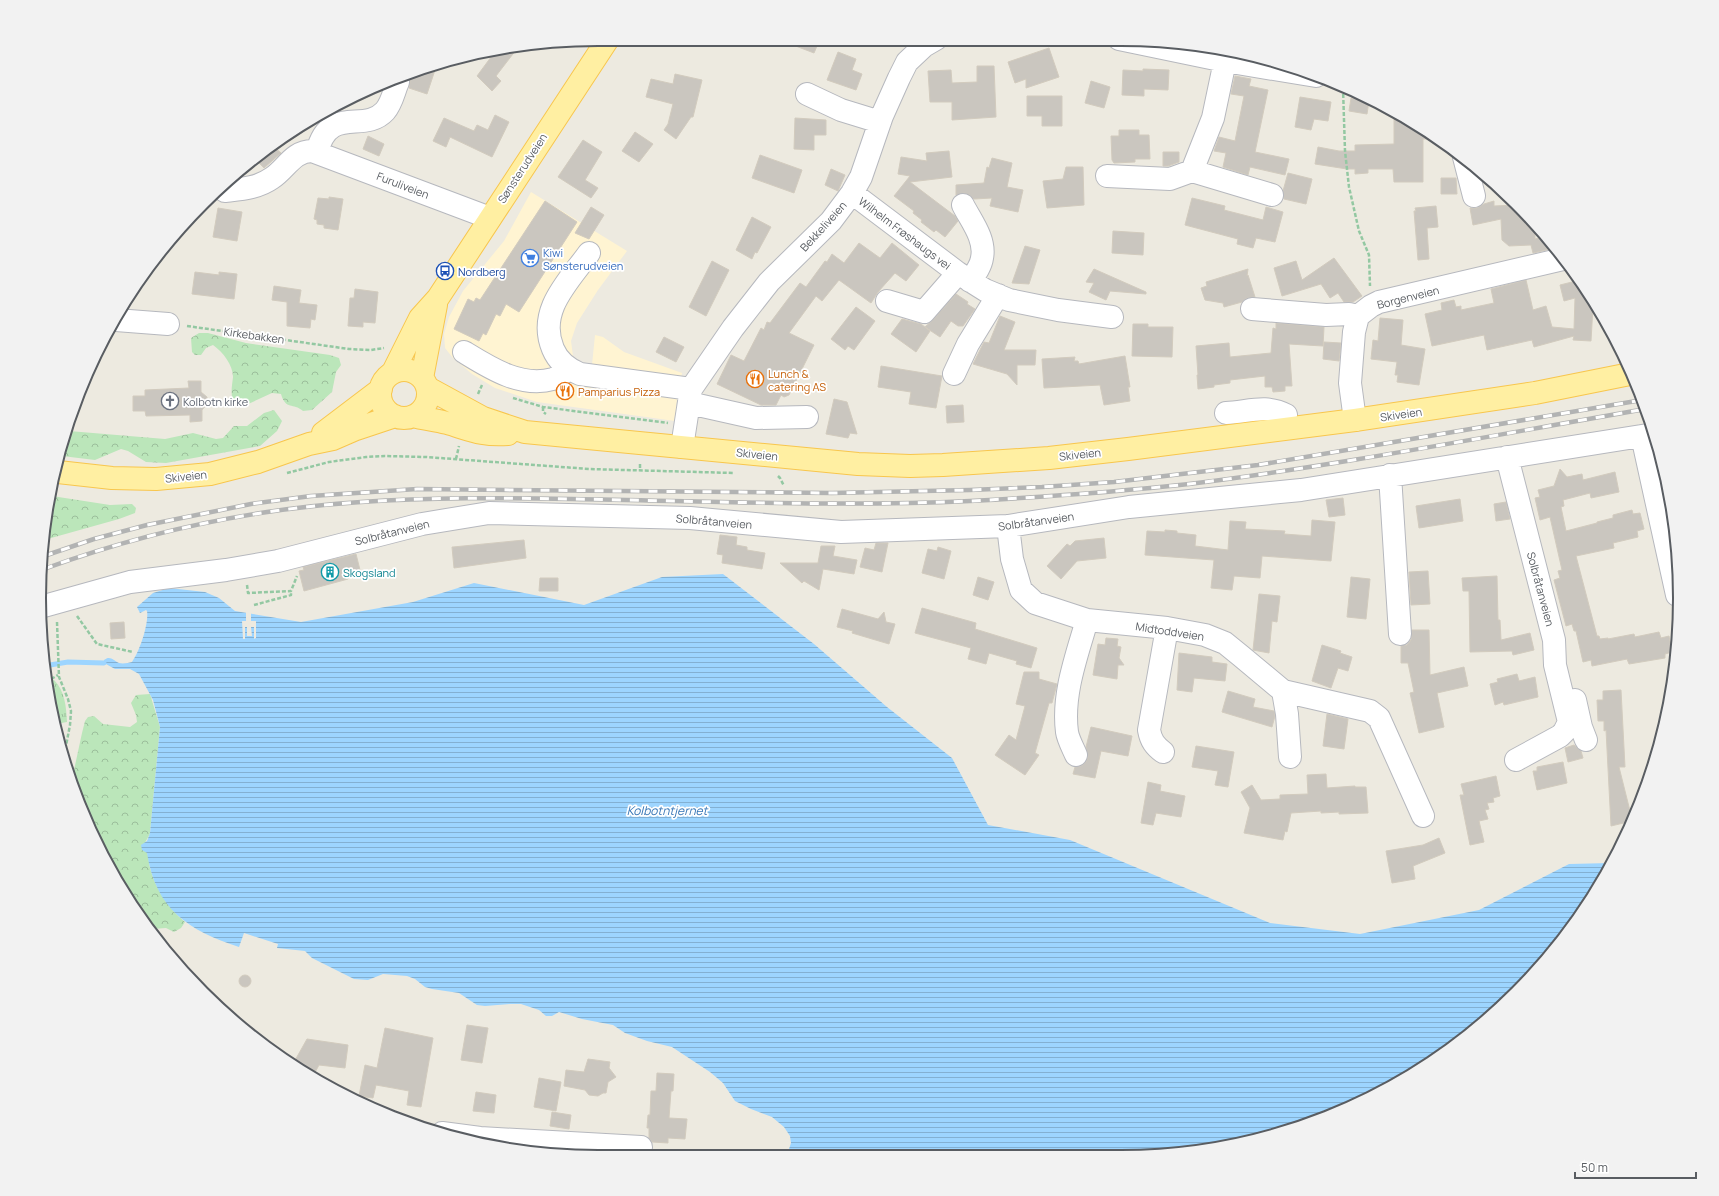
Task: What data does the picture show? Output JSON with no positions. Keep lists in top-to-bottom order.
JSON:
{
  "streets": {
    "main road": ["Sønsterudveien", "Skiveien"],
    "street": [
      "Furuliveien",
      "Bekkeliveien",
      "Wilhelm Frøshaugs vei",
      "Borgenveien",
      "Solbråtanveien",
      "Midtoddveien"
    ],
    "path": ["Kirkebakken"]
  },
  "crossings": [
    ["Sønsterudveien", "Furuliveien"],
    ["Sønsterudveien", "Skiveien"],
    ["Bekkeliveien", "Wilhelm Frøshaugs vei"],
    ["Bekkeliveien", "Skiveien"],
    ["Solbråtanveien", "Midtoddveien"]
  ],
  "water": ["Kolbotntjernet"],
  "places": {
    "supermarket": ["Kiwi Sønsterudveien"],
    "bus stop": ["Nordberg"],
    "restaurant": ["Lunch & catering AS", "Pamparius Pizza"],
    "church": ["Kolbotn kirke"],
    "building": ["Skogsland"]
  },
  "scale_bar": "50 m"
}
